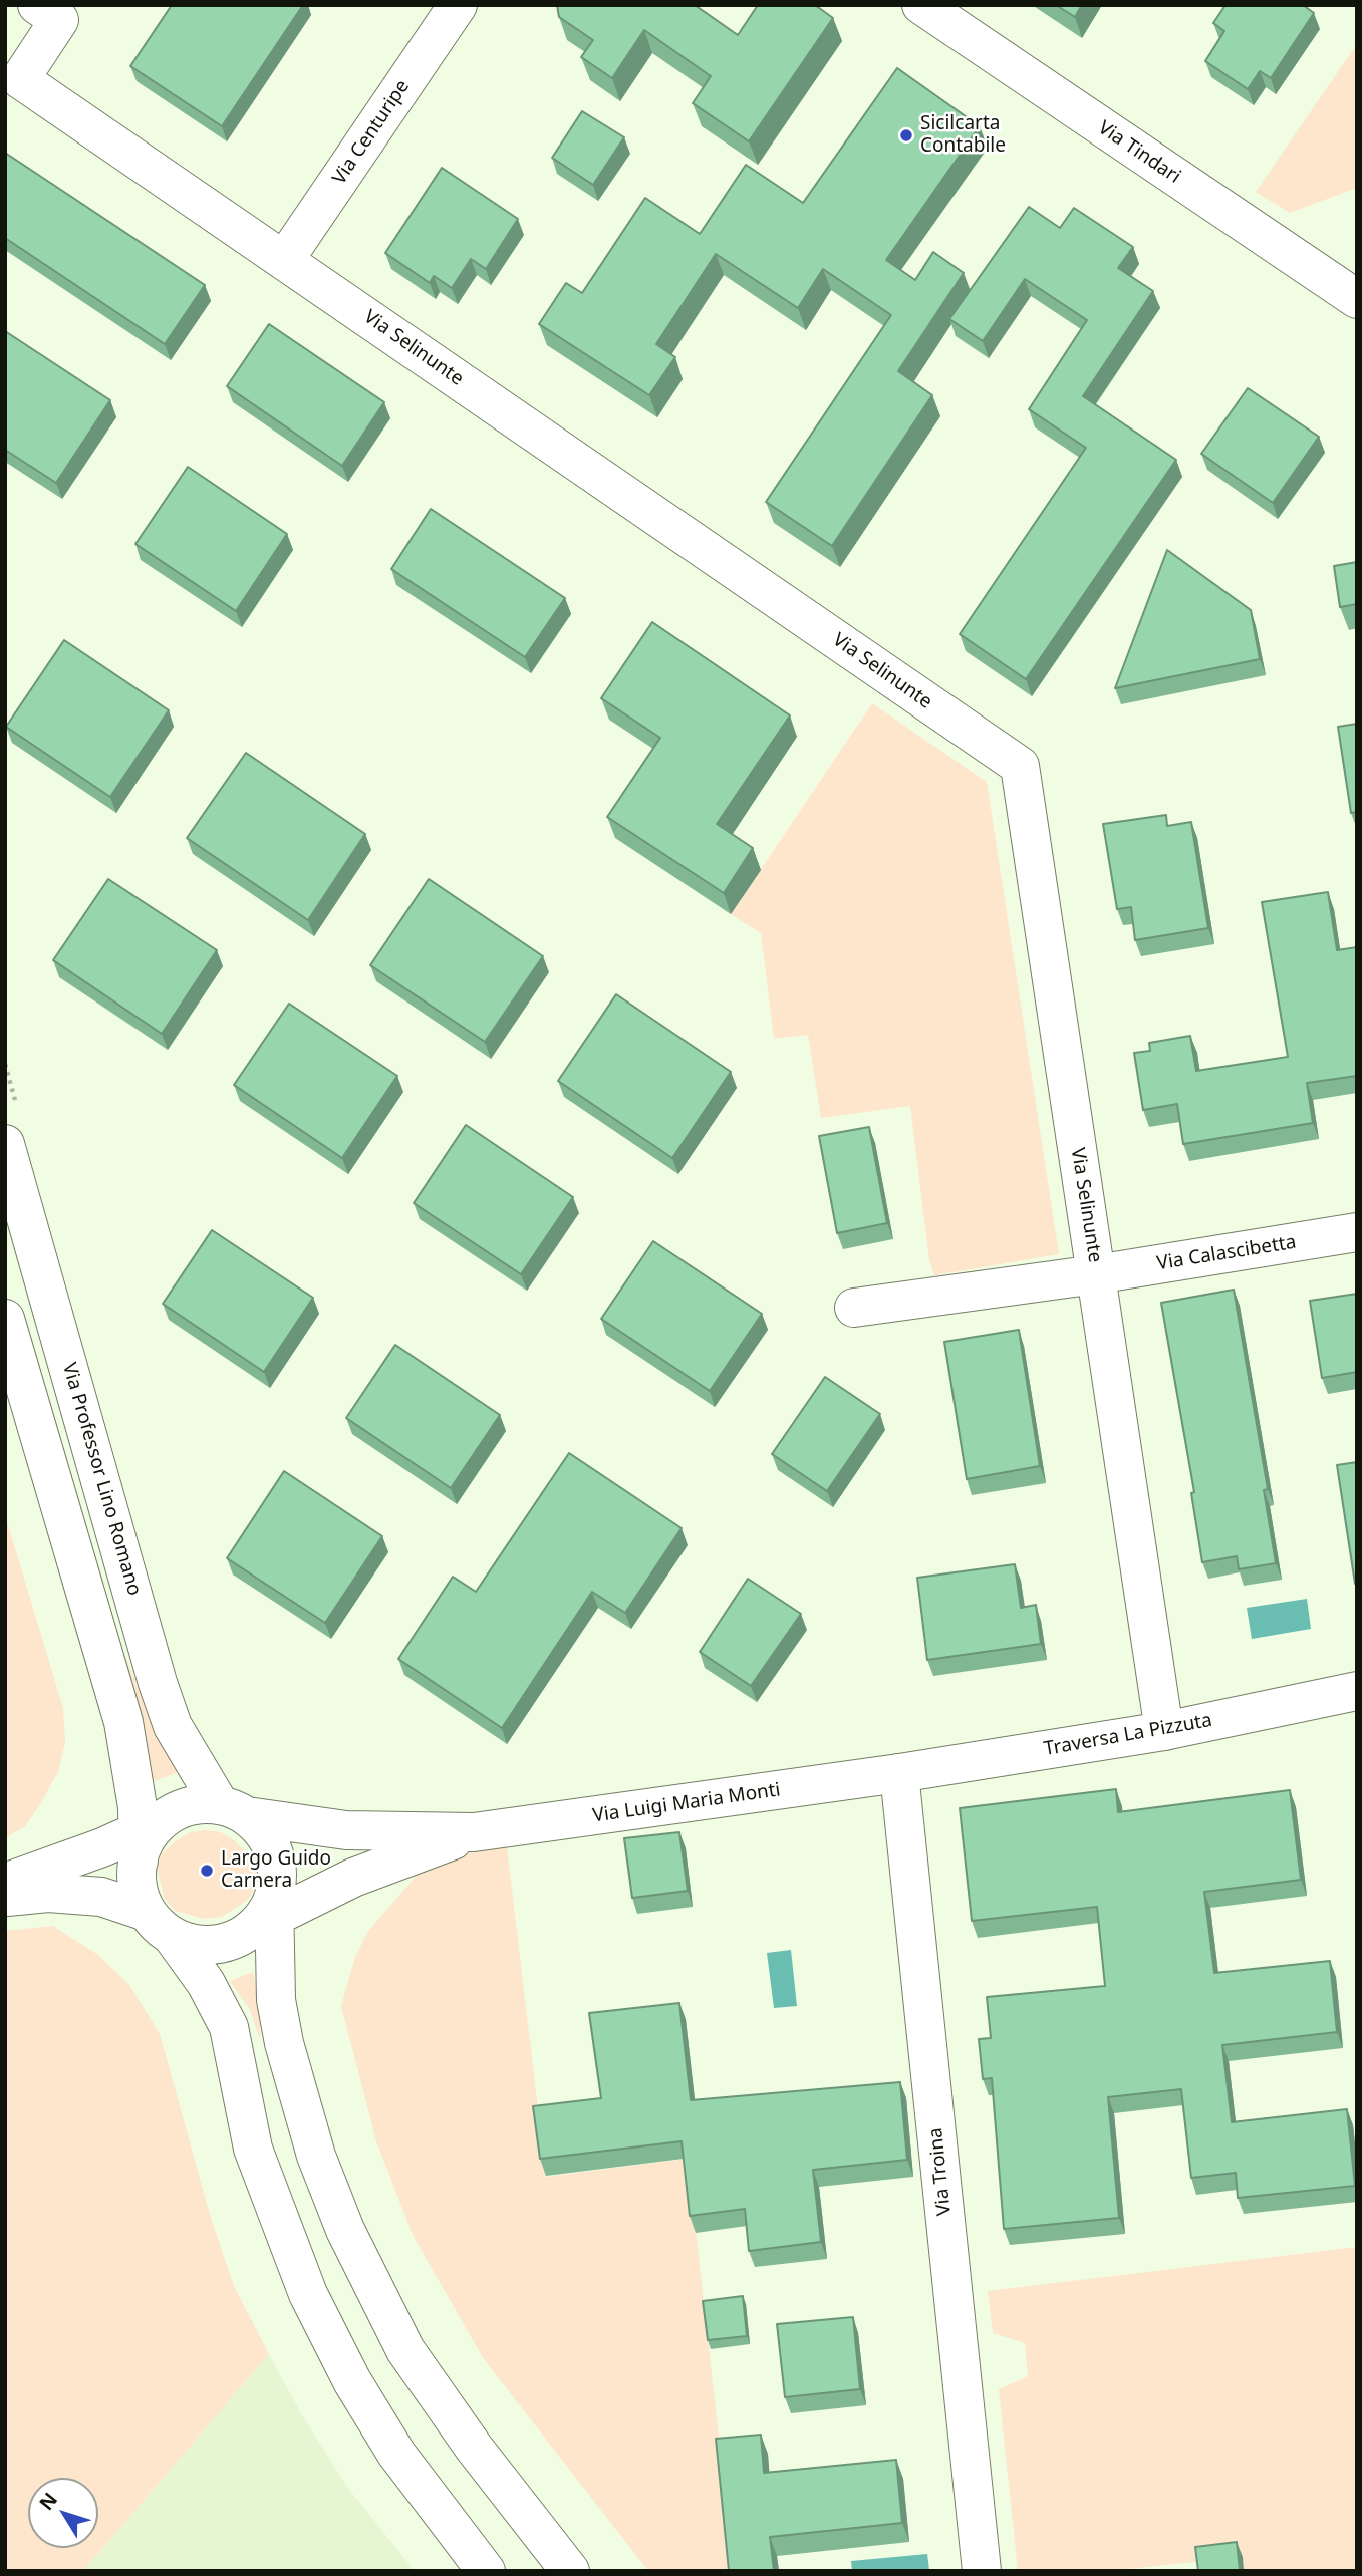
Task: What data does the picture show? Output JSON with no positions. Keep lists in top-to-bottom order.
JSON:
{
  "streets": {
    "street": [
      "Via Centuripe",
      "Via Tindari",
      "Via Selinunte",
      "Via Calascibetta",
      "Via Professor Lino Romano",
      "Traversa La Pizzuta",
      "Via Luigi Maria Monti",
      "Via Troina"
    ]
  },
  "crossings": [
    ["Via Centuripe", "Via Selinunte"],
    ["Via Selinunte", "Via Calascibetta"],
    ["Via Selinunte", "Traversa La Pizzuta"],
    ["Traversa La Pizzuta", "Via Luigi Maria Monti"],
    ["Traversa La Pizzuta", "Via Troina"],
    ["Via Luigi Maria Monti", "Via Troina"]
  ],
  "places": ["Sicilcarta Contabile", "Largo Guido Carnera"],
  "north": "top left"
}
